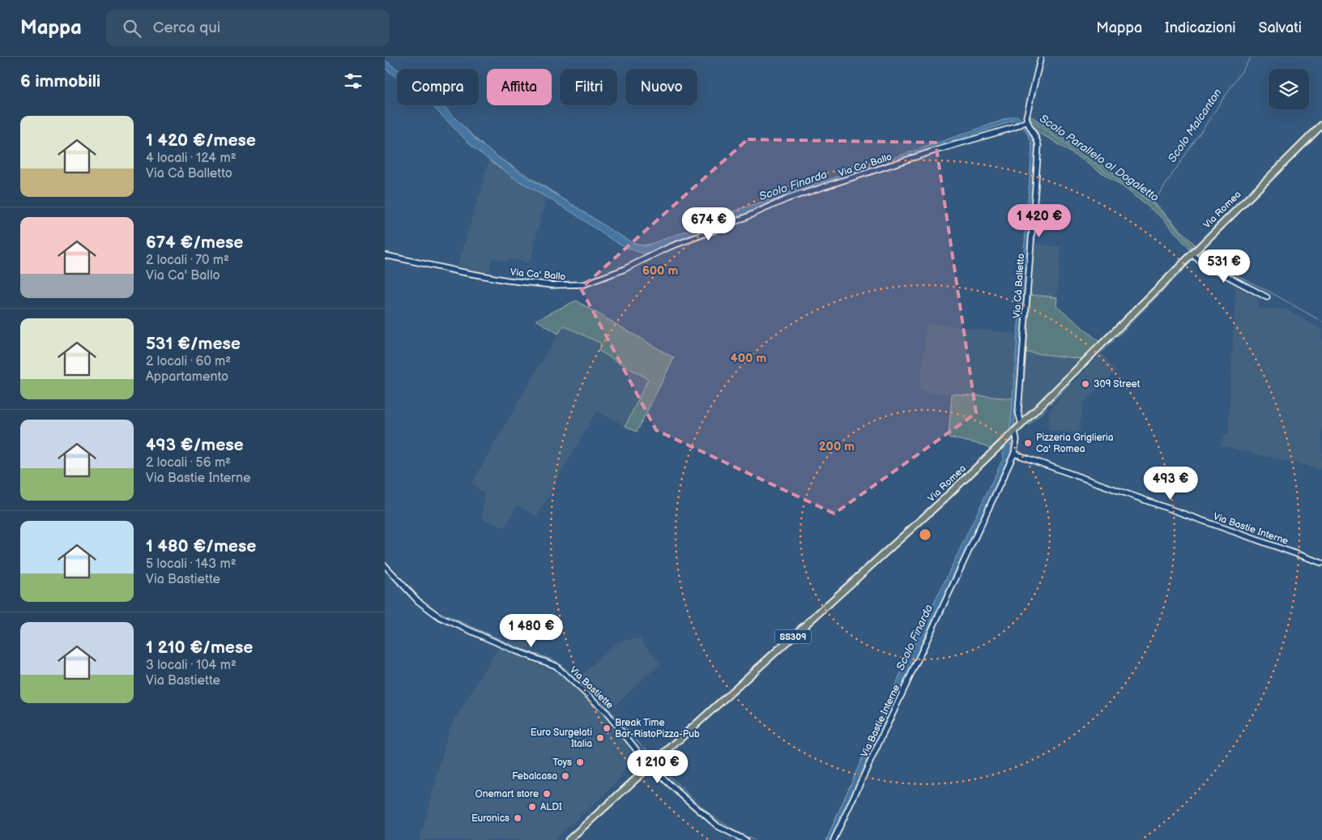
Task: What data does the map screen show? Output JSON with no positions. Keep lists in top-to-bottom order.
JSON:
{
  "streets": {
    "main road": ["Via Romea", "SS309"],
    "street": [
      "Via Ca' Ballo",
      "Via Cà Balletto",
      "Via Bastie Interne",
      "Via Bastiette"
    ]
  },
  "crossings": [
    ["Via Ca' Ballo", "Via Cà Balletto"],
    ["Via Romea", "Via Cà Balletto"],
    ["Via Romea", "Via Bastie Interne"],
    ["Via Romea", "Via Bastiette"]
  ],
  "water": ["Scolo Malcanton", "Scolo Parallelo al Dogaletto", "Scolo Finarda"],
  "places": [
    "309 Street",
    "Pizzeria Griglieria Ca' Romea",
    "Break Time Bar-RistoPizza-Pub",
    "Euro Surgelati Italia",
    "Toys",
    "Febalcasa",
    "Onemart store",
    "ALDI",
    "Euronics"
  ],
  "page": {
    "header": "Mappa",
    "search": "Cerca qui",
    "nav": ["Mappa", "Indicazioni", "Salvati"],
    "heading": "6 immobili",
    "chip": [
      "Compra",
      "Affitta",
      "Filtri",
      "Nuovo"
    ],
    "list": [
      {
        "name": "1 420 €/mese",
        "note": "4 locali · 124 m² · Via Cà Balletto"
      },
      {
        "name": "674 €/mese",
        "note": "2 locali · 70 m² · Via Ca' Ballo"
      },
      {
        "name": "531 €/mese",
        "note": "2 locali · 60 m² · Appartamento"
      },
      {
        "name": "493 €/mese",
        "note": "2 locali · 56 m² · Via Bastie Interne"
      },
      {
        "name": "1 480 €/mese",
        "note": "5 locali · 143 m² · Via Bastiette"
      },
      {
        "name": "1 210 €/mese",
        "note": "3 locali · 104 m² · Via Bastiette"
      }
    ],
    "price": [
      "1 420 €",
      "674 €",
      "531 €",
      "493 €",
      "1 480 €",
      "1 210 €"
    ]
  },
  "rings": ["600 m", "400 m", "200 m"]
}
